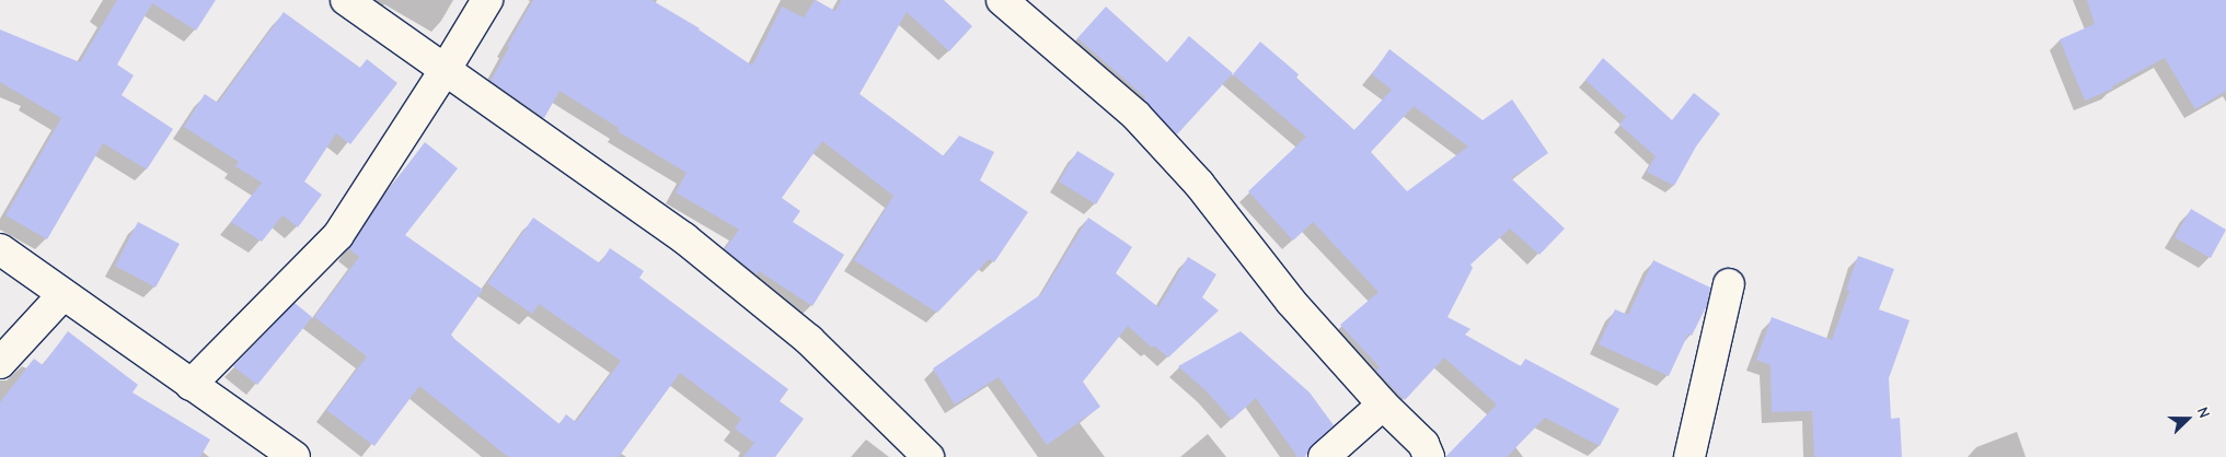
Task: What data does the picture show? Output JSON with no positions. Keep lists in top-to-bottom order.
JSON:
{
  "north": "right"
}
